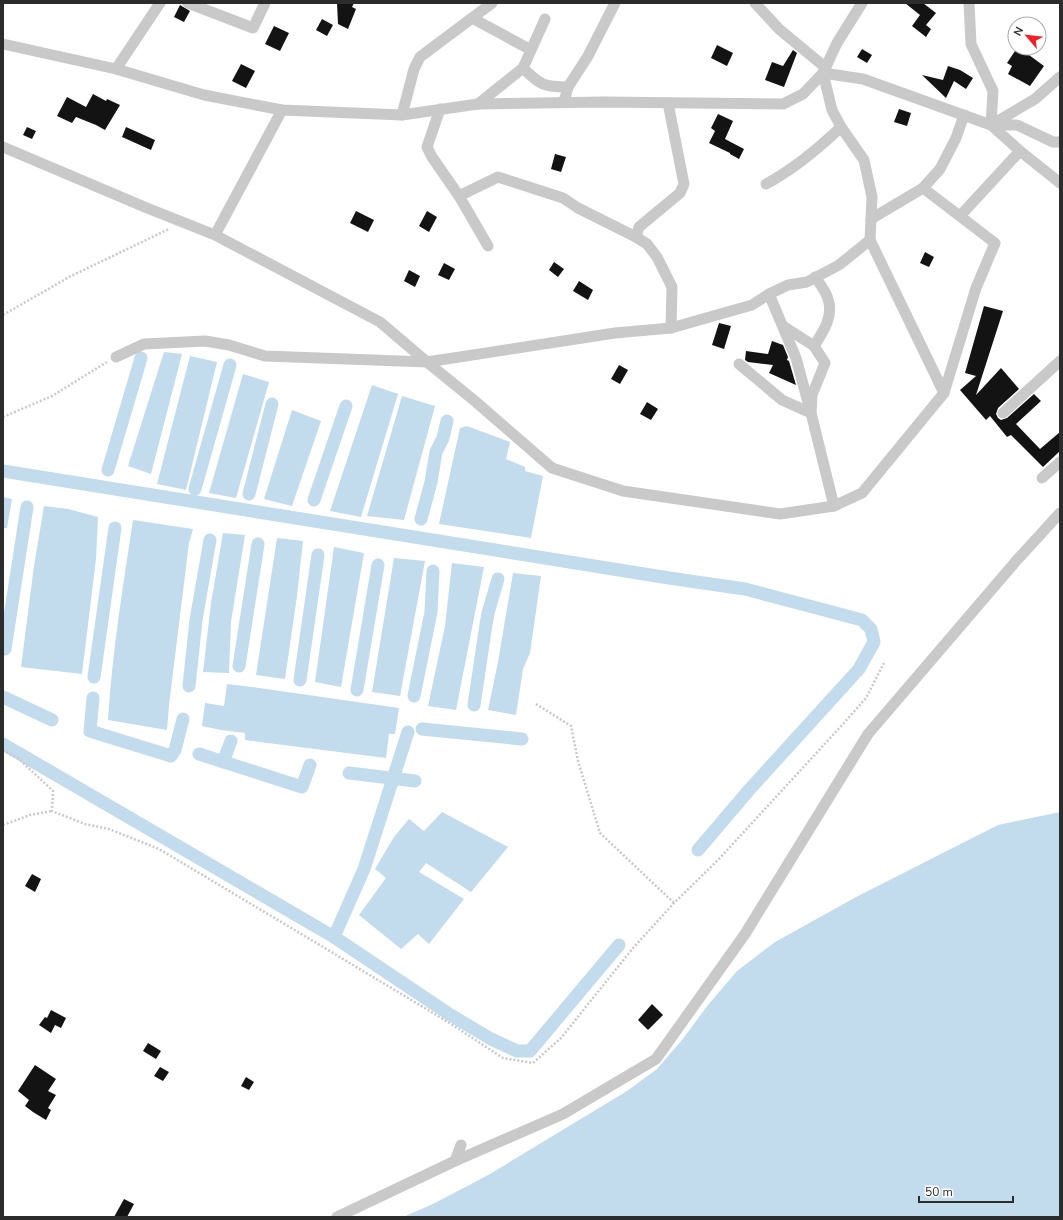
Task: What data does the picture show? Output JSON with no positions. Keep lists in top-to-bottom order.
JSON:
{
  "scale_bar": "50 m",
  "north": "top left"
}
